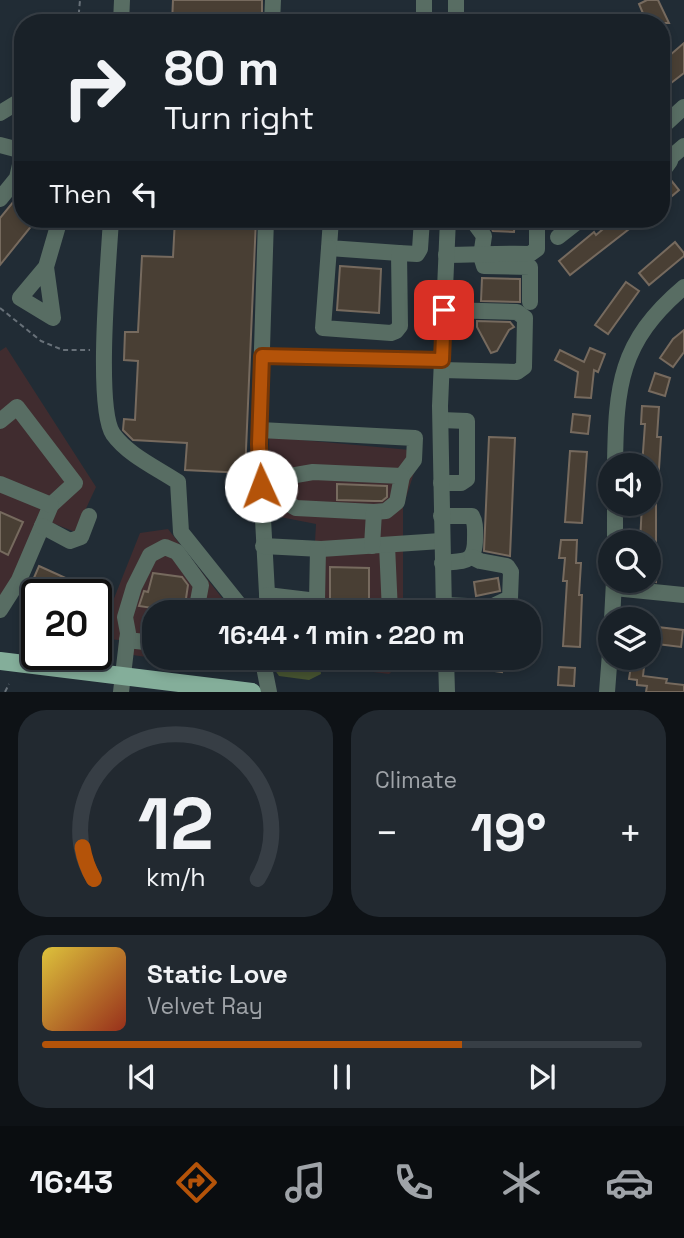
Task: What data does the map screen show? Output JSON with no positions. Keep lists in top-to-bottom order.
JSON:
{
  "page": {
    "turn": ["80 m", "Turn right"],
    "then": "Then",
    "limit": "20",
    "trip": "16:44 · 1 min · 220 m",
    "tile": "Climate",
    "heat": ["−", "19°", "+"],
    "song": ["Static Love", "Velvet Ray"],
    "tabs": "16:43",
    "gauge": ["12", "km/h"]
  }
}
